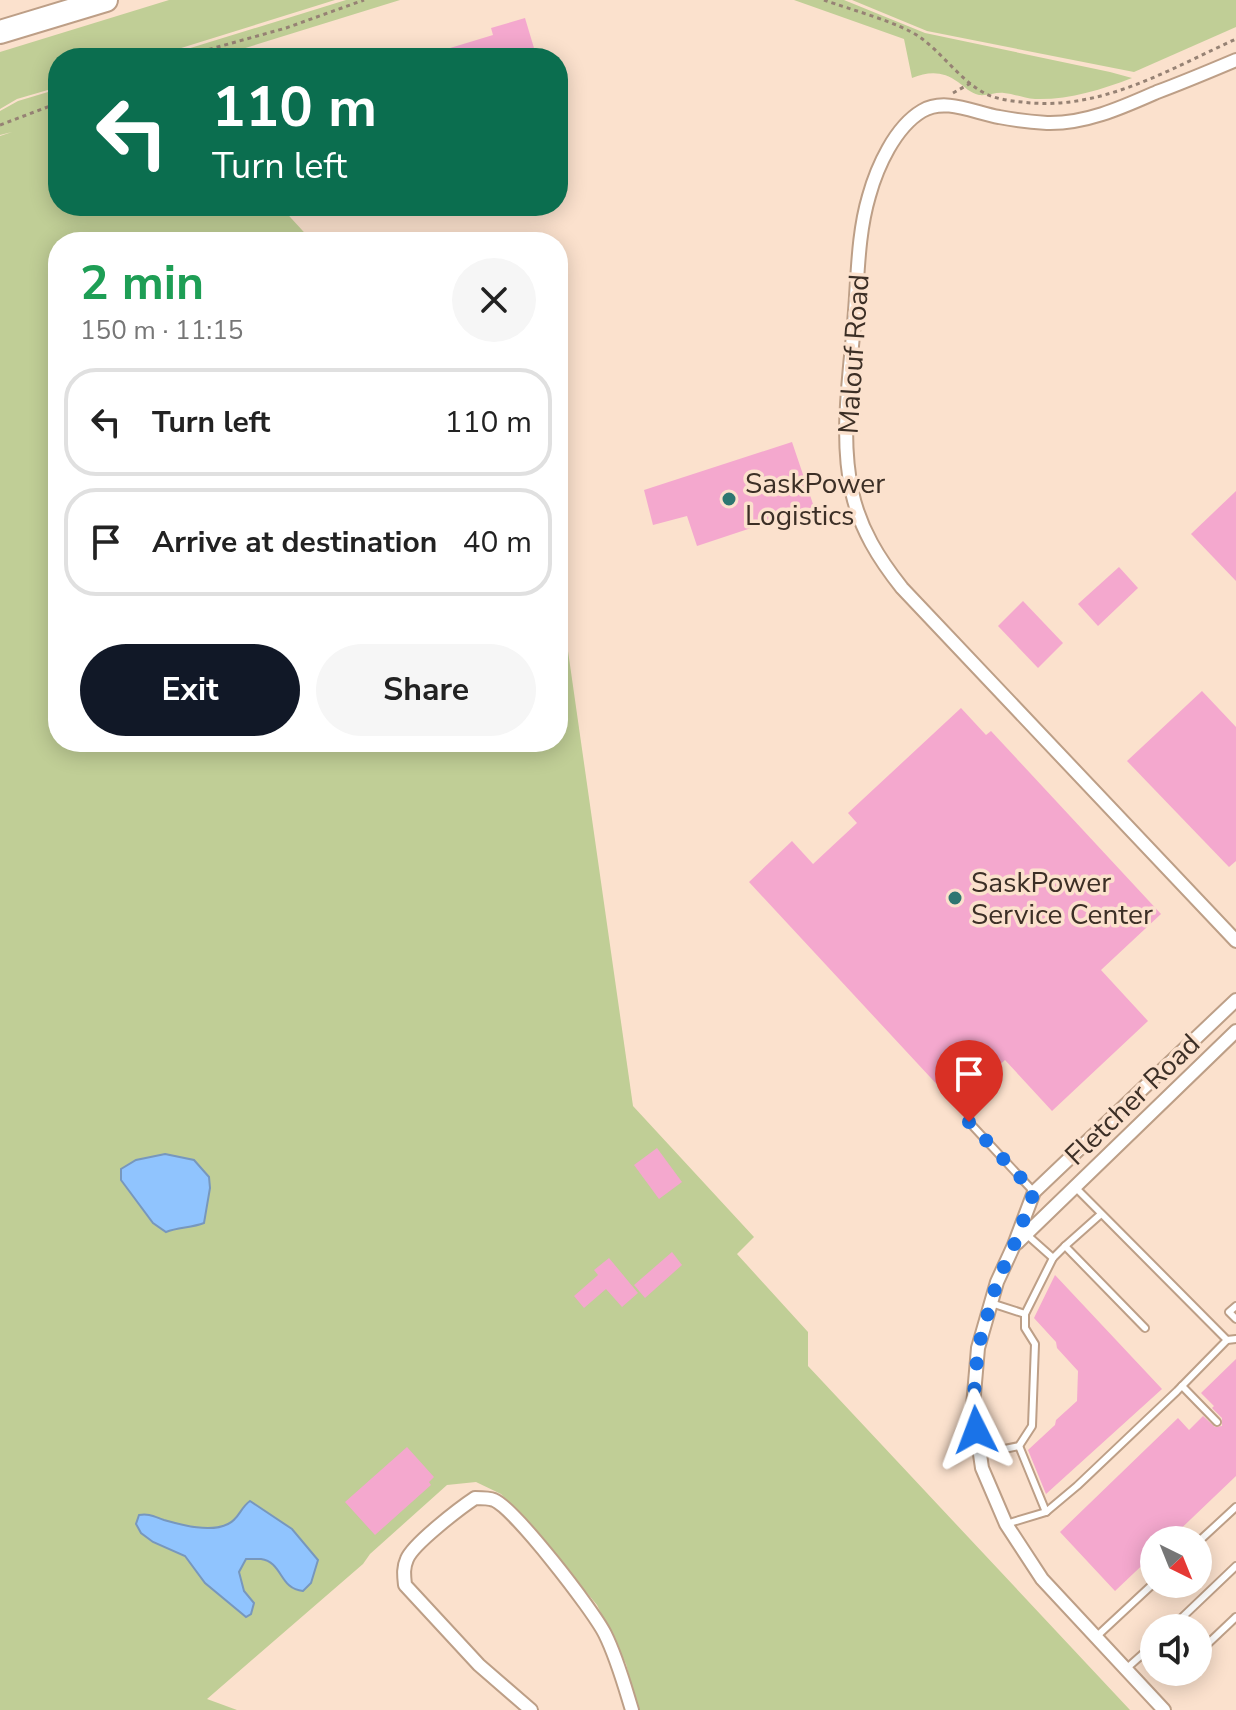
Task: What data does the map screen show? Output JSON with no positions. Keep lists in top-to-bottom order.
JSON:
{
  "streets": {
    "street": ["Malouf Road", "Fletcher Road"]
  },
  "places": ["SaskPower Logistics", "SaskPower Service Center"],
  "north": "bottom right",
  "page": {
    "turn": ["110 m", "Turn left"],
    "heading": ["2 min", "150 m · 11:15"],
    "list": [
      {
        "name": "Turn left",
        "value": "110 m"
      },
      {
        "name": "Arrive at destination",
        "value": "40 m"
      }
    ],
    "buttons": ["Exit", "Share"]
  }
}
